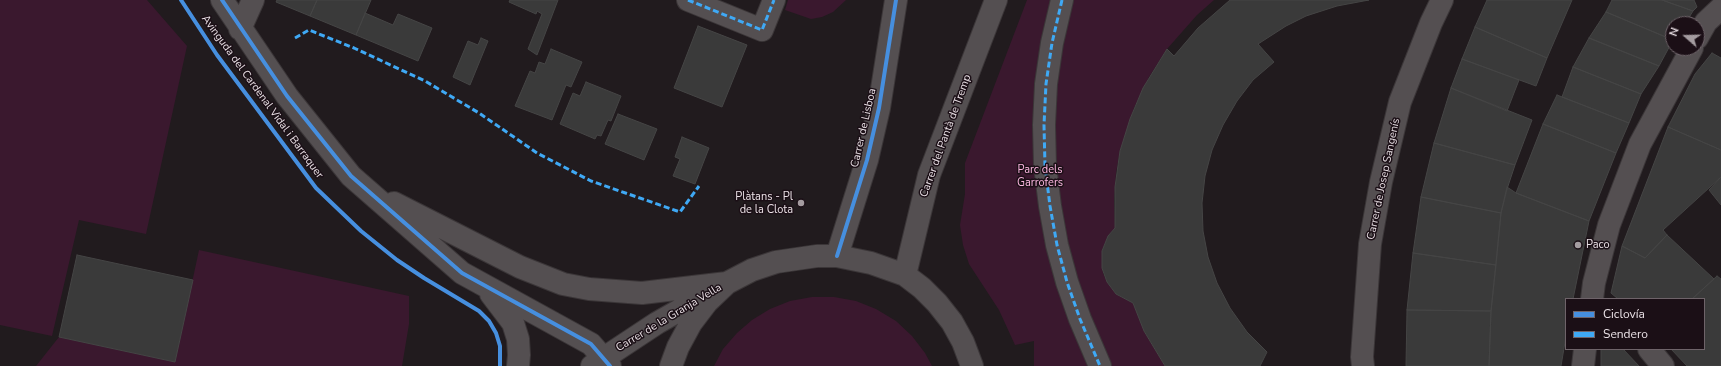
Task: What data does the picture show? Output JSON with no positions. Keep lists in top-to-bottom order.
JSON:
{
  "streets": {
    "street": [
      "Avinguda del Cardenal Vidal i Barraquer",
      "Carrer de Lisboa",
      "Carrer del Pantà de Tremp",
      "Carrer de Josep Sangenís",
      "Carrer de la Granja Vella"
    ]
  },
  "crossings": [
    ["Avinguda del Cardenal Vidal i Barraquer", "Carrer de la Granja Vella"]
  ],
  "parks": ["Parc dels Garrofers"],
  "places": ["Plàtans - Pl de la Clota", "Paco"],
  "legend": ["Ciclovía", "Sendero"],
  "north": "left"
}
